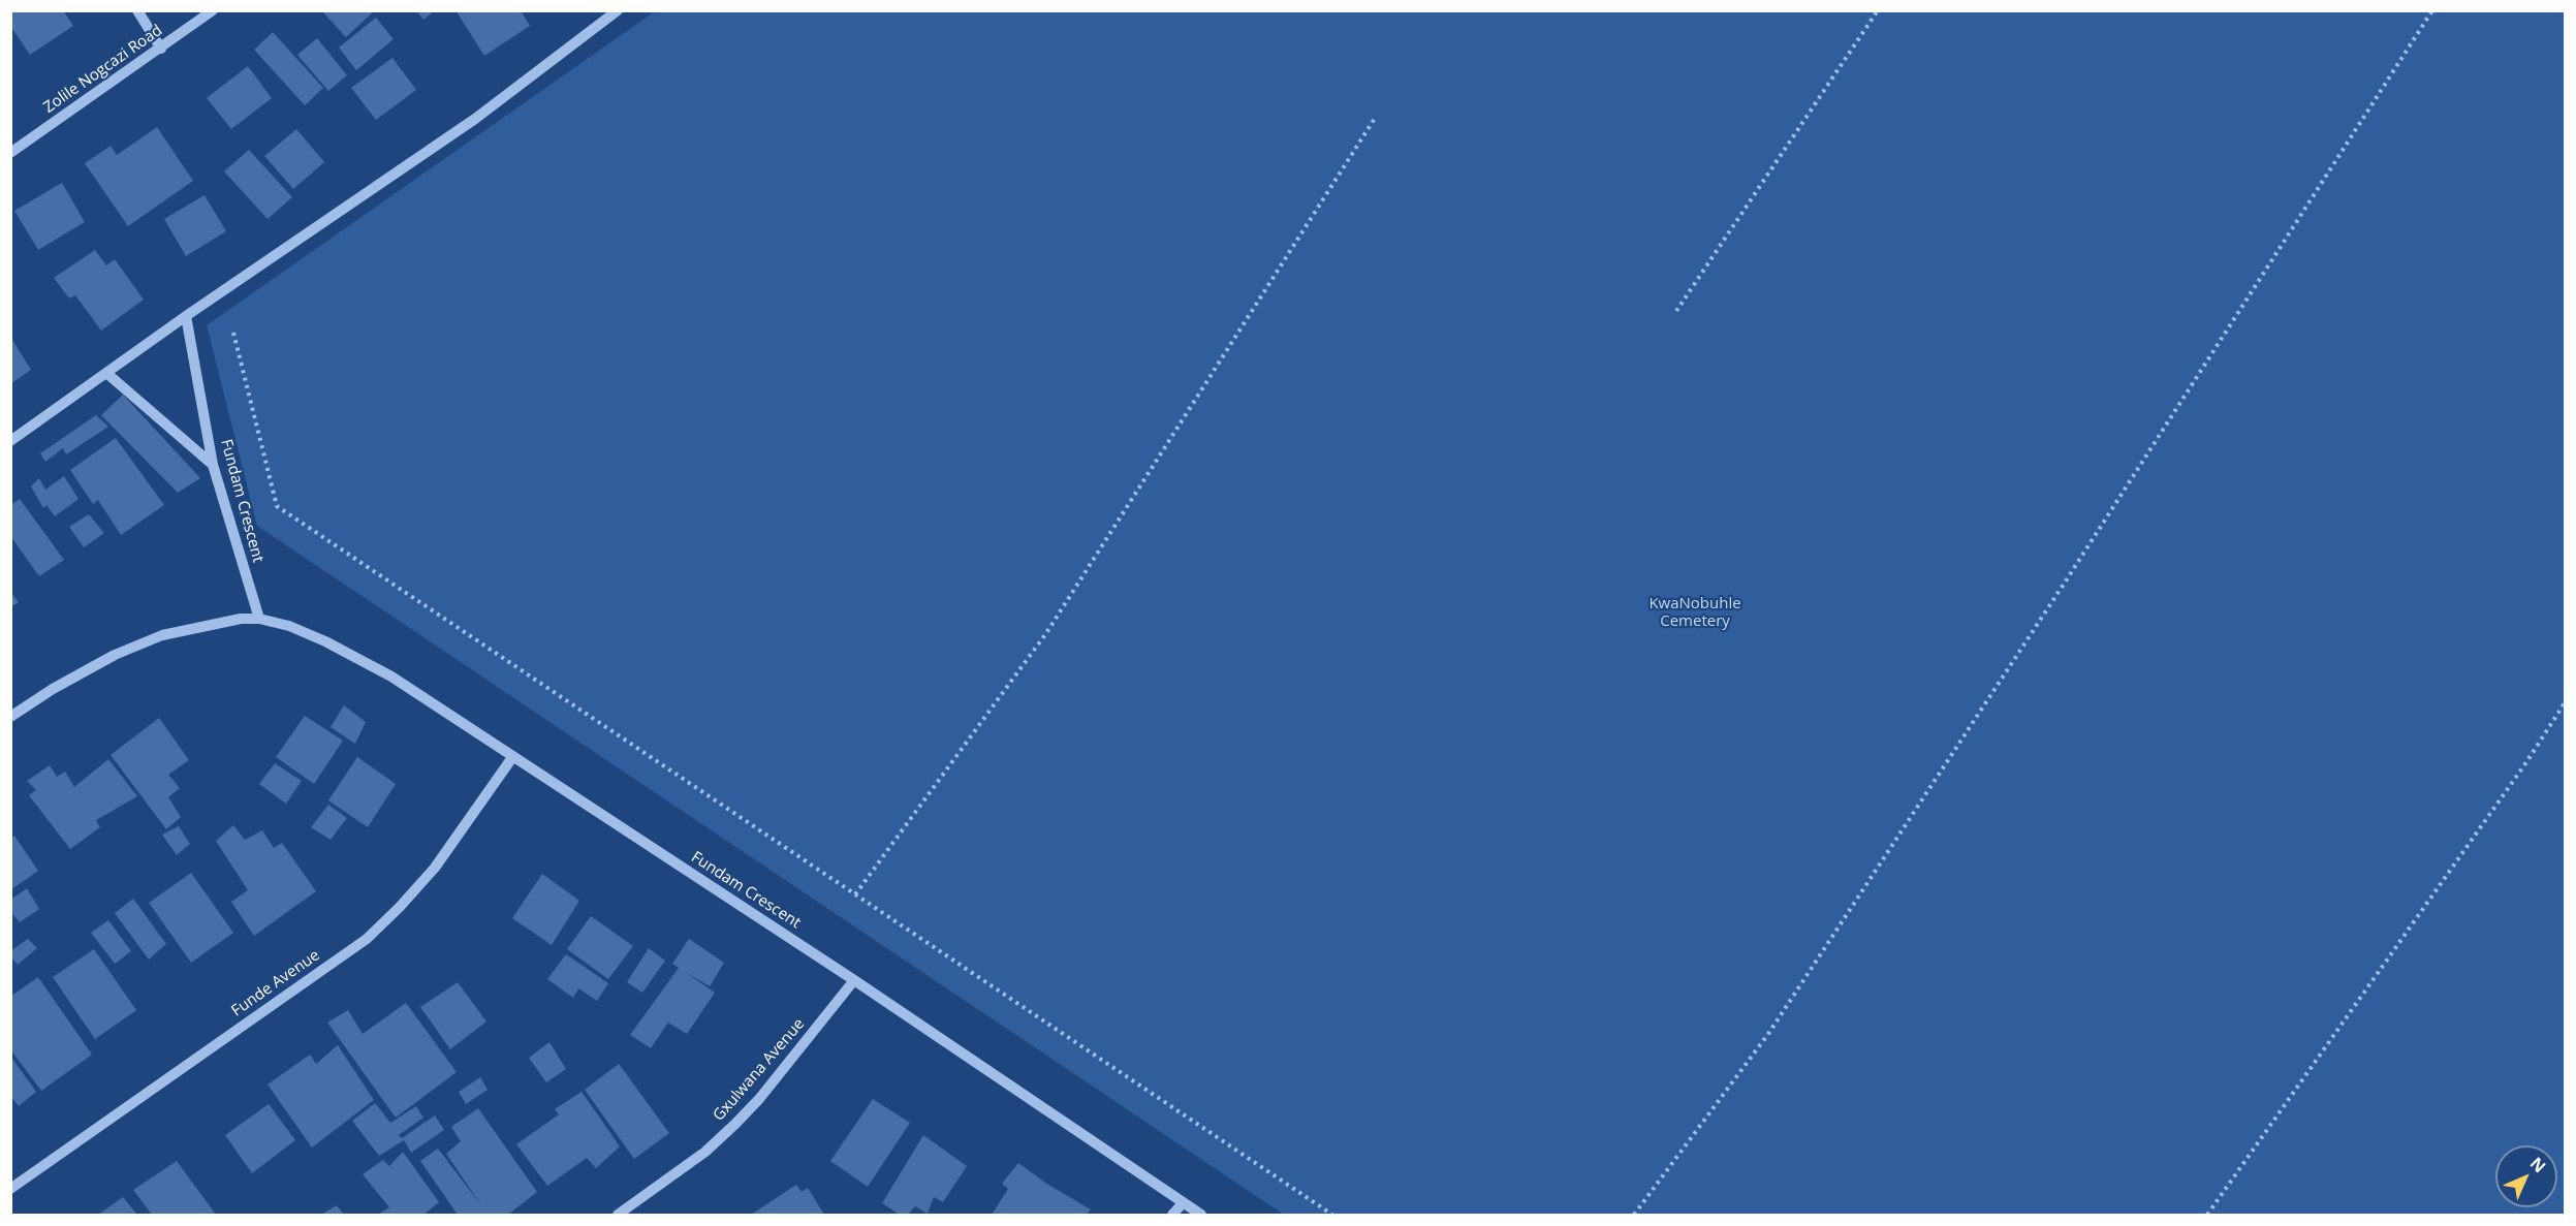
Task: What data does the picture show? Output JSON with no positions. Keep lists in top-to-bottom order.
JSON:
{
  "streets": {
    "street": [
      "Zolile Nogcazi Road",
      "Fundam Crescent",
      "Funde Avenue",
      "Gxulwana Avenue"
    ]
  },
  "crossings": [
    ["Fundam Crescent", "Funde Avenue"],
    ["Fundam Crescent", "Gxulwana Avenue"]
  ],
  "parks": ["KwaNobuhle Cemetery"],
  "north": "top right"
}
